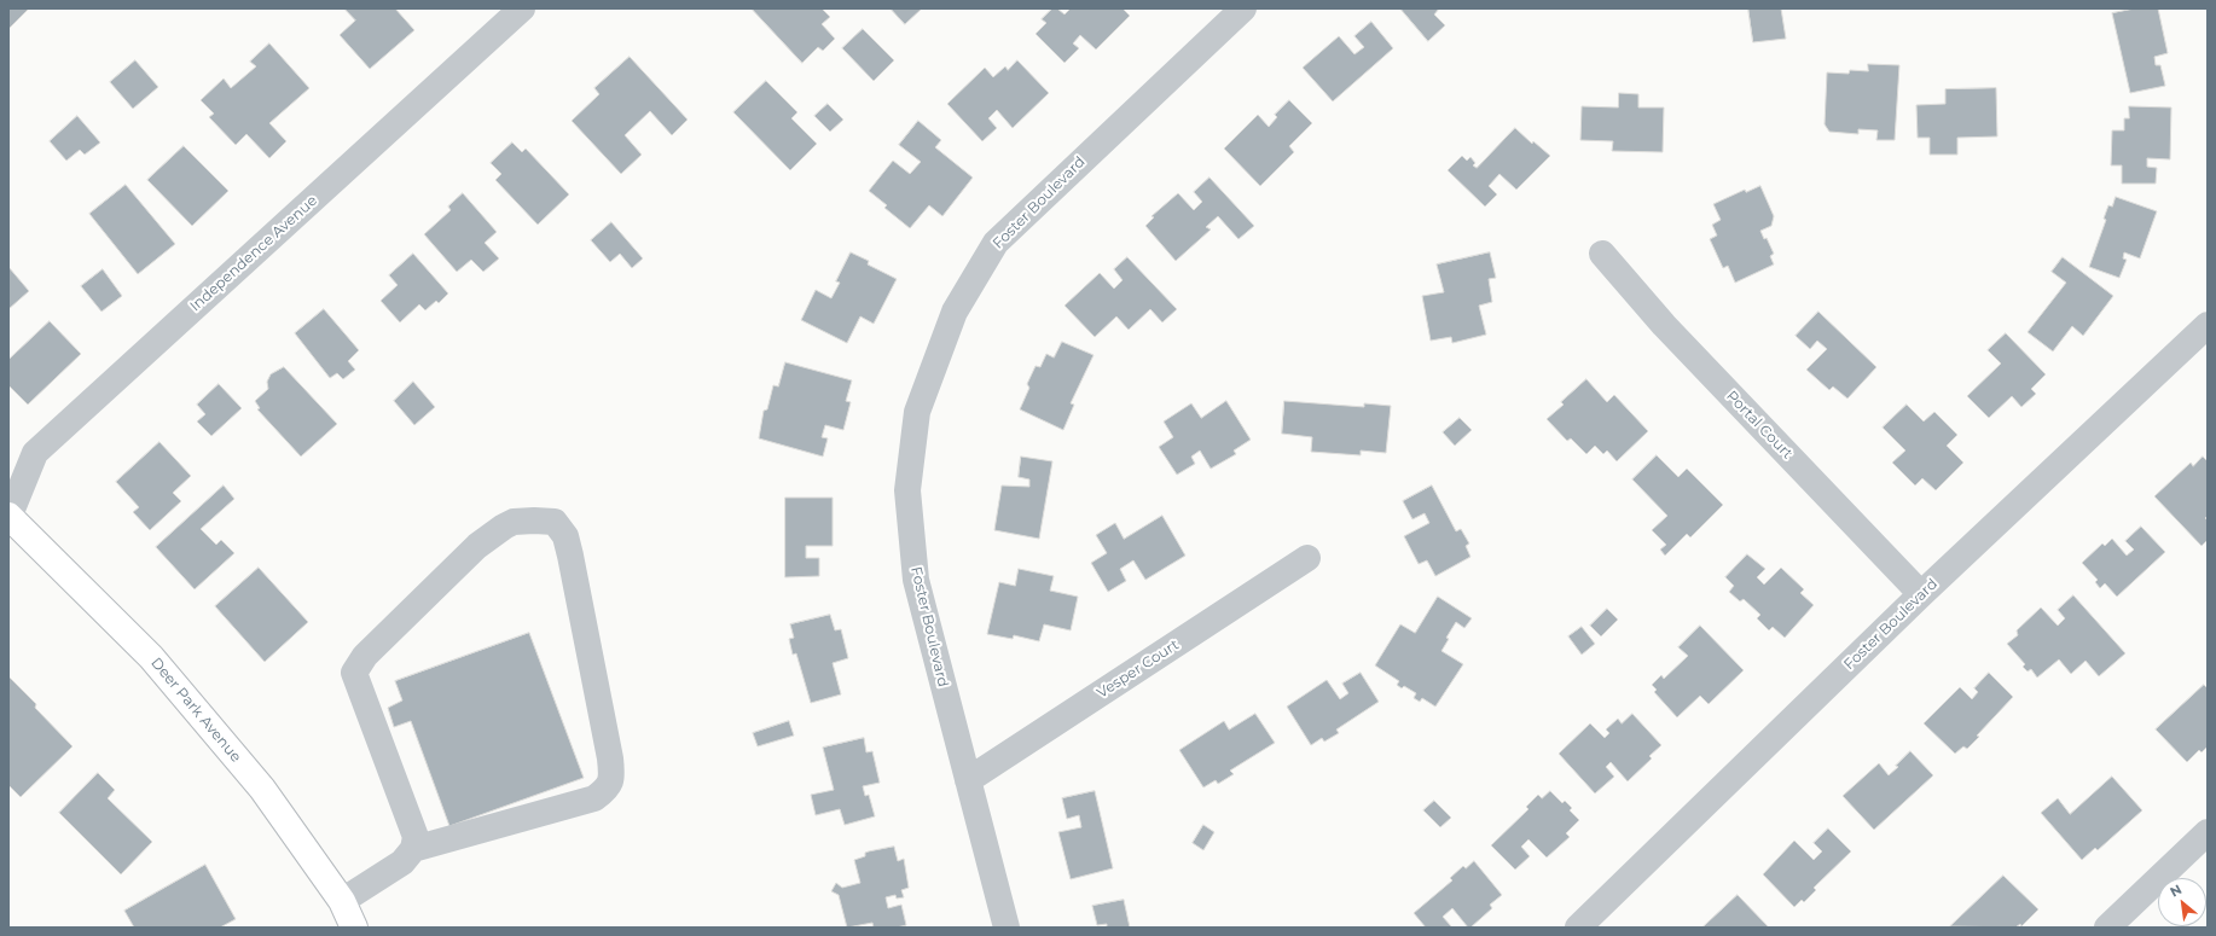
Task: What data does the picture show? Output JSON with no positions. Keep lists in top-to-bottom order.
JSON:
{
  "streets": {
    "main road": ["Deer Park Avenue"],
    "street": [
      "Foster Boulevard",
      "Independence Avenue",
      "Portal Court",
      "Vesper Court"
    ]
  },
  "crossings": [
    ["Foster Boulevard", "Portal Court"],
    ["Foster Boulevard", "Vesper Court"],
    ["Independence Avenue", "Deer Park Avenue"]
  ],
  "north": "top left"
}
